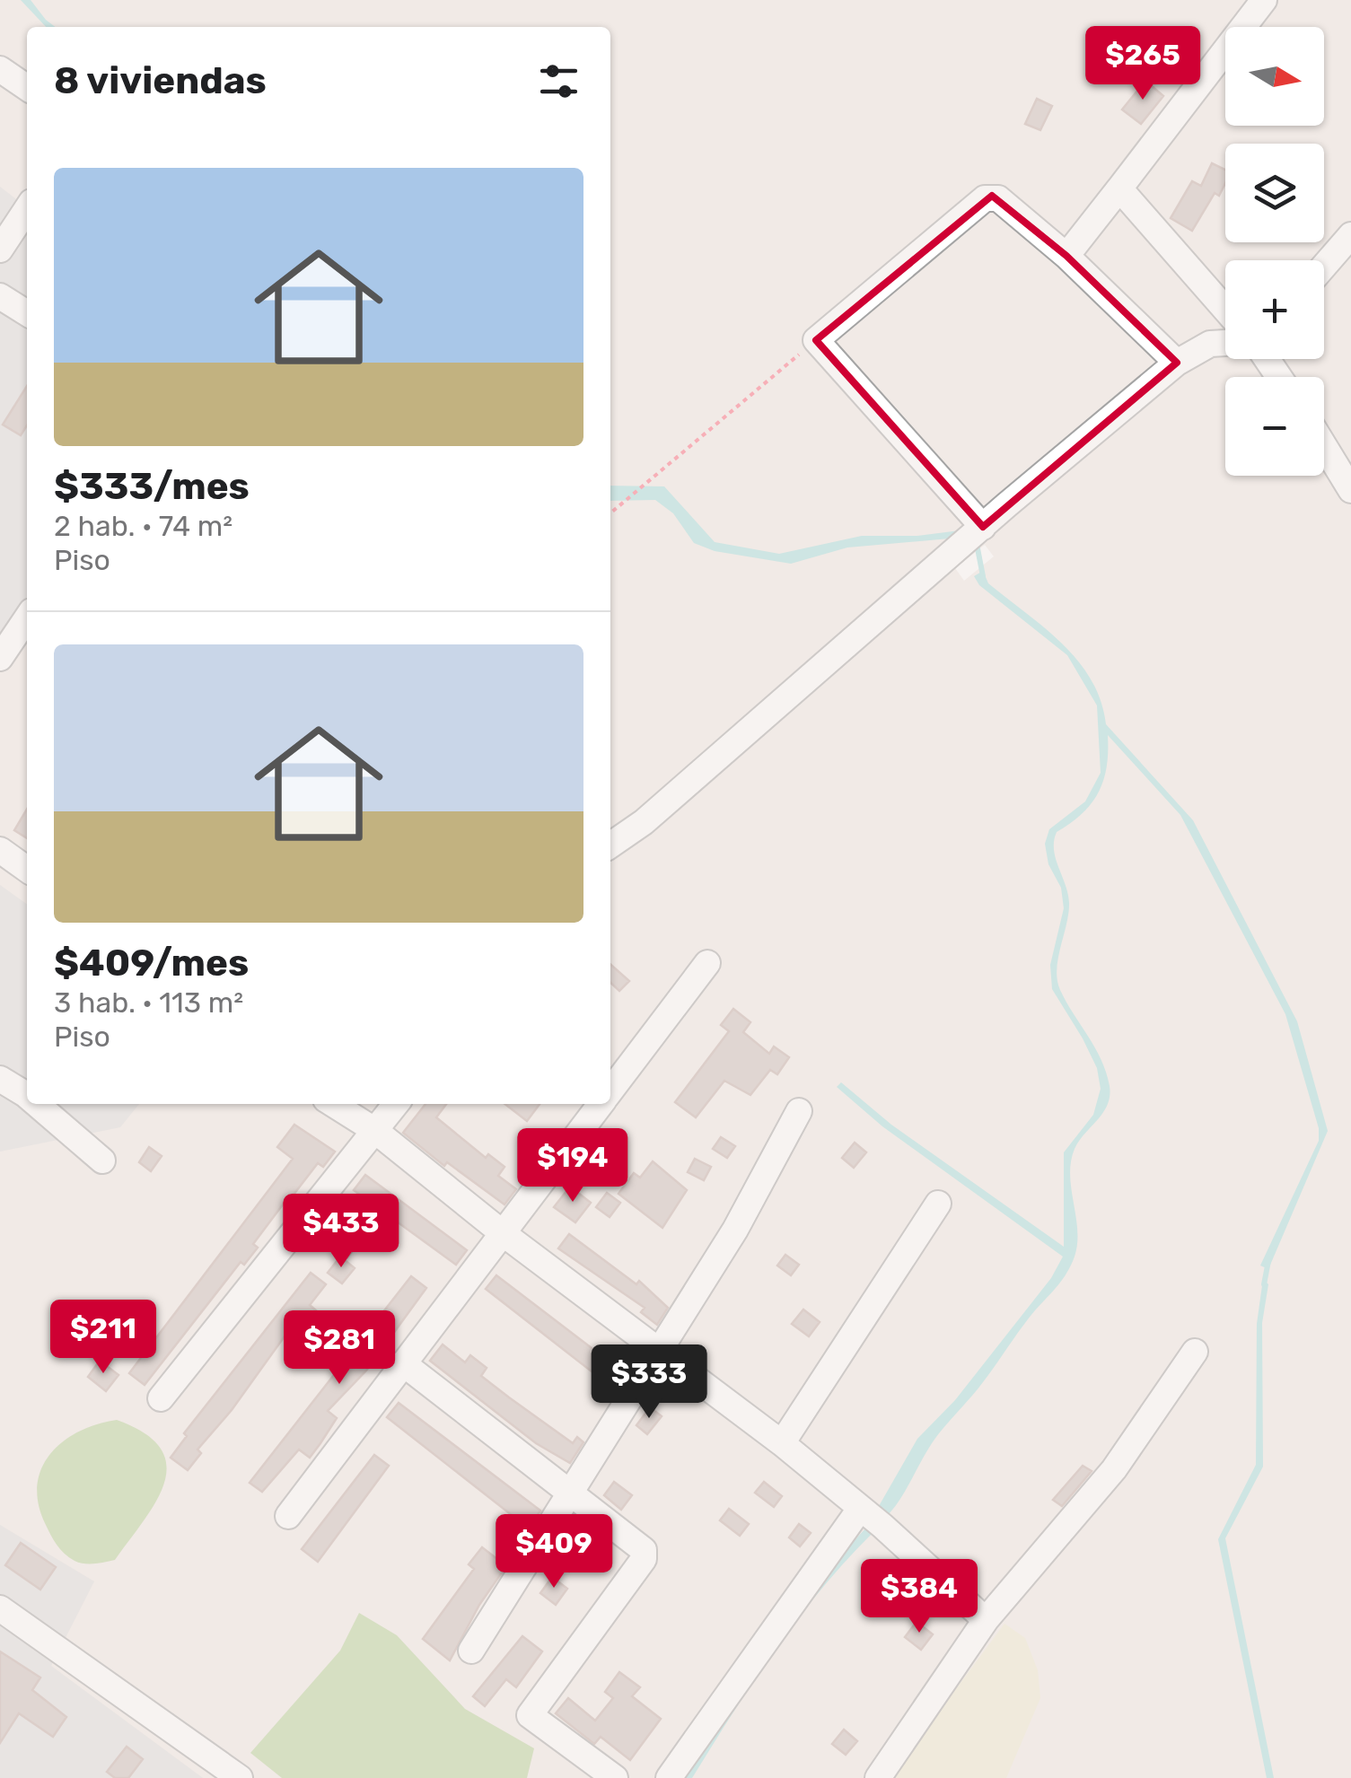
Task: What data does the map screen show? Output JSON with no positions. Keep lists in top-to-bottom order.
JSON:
{
  "north": "right",
  "page": {
    "price": [
      "$265",
      "$194",
      "$433",
      "$211",
      "$281",
      "$333",
      "$409",
      "$384"
    ],
    "map_buttons": ["+", "−"],
    "heading": "8 viviendas",
    "list": [
      {
        "name": "$333/mes",
        "note": "2 hab. · 74 m² · Piso"
      },
      {
        "name": "$409/mes",
        "note": "3 hab. · 113 m² · Piso"
      }
    ]
  }
}
